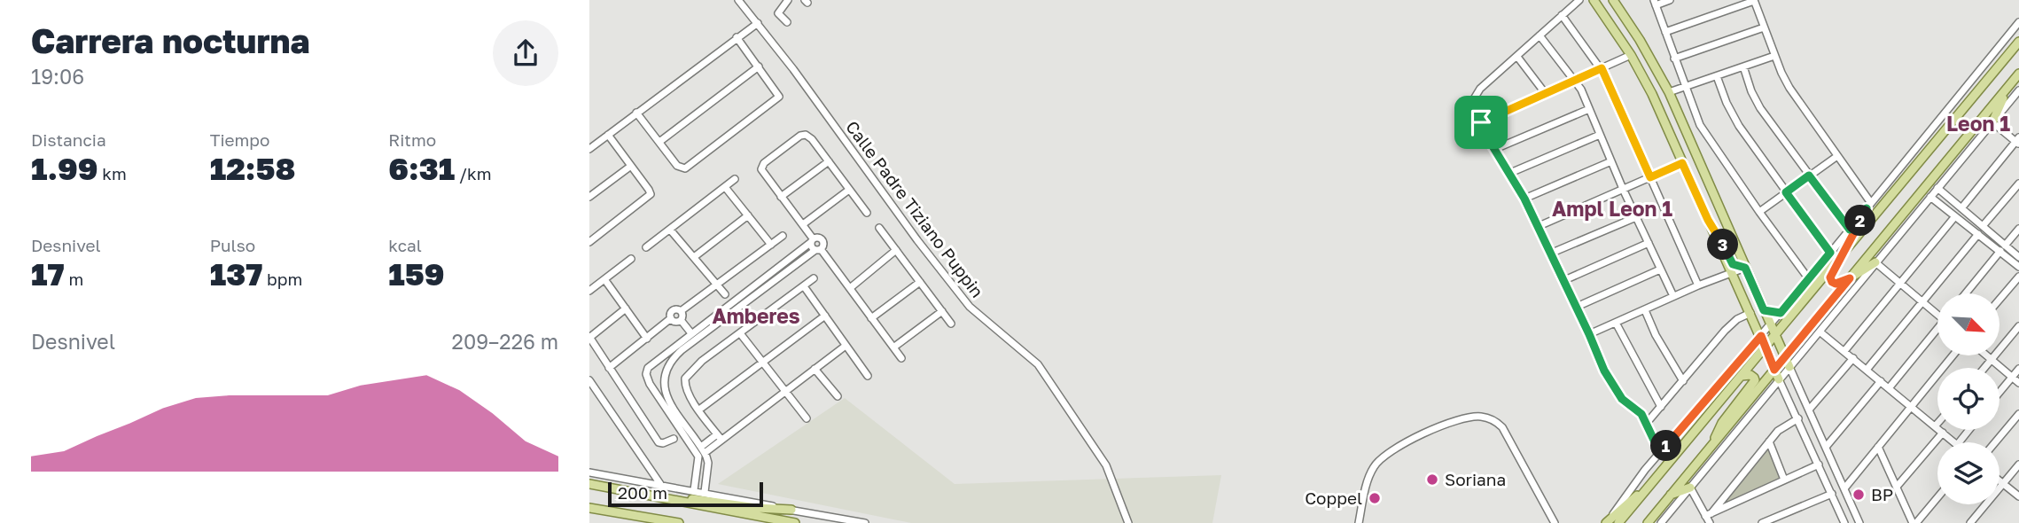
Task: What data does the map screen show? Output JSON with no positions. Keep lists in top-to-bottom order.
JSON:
{
  "streets": {
    "street": ["Calle Padre Tiziano Puppin"]
  },
  "districts": ["Leon 1", "Ampl Leon 1", "Amberes"],
  "places": ["Soriana", "BP", "Coppel"],
  "scale_bar": "200 m",
  "north": "bottom right",
  "page": {
    "heading": ["Carrera nocturna", "19:06"],
    "stats": [
      ["Distancia", "1.99 km"],
      ["Tiempo", "12:58"],
      ["Ritmo", "6:31 /km"],
      ["Desnivel", "17 m"],
      ["Pulso", "137 bpm"],
      ["kcal", "159"]
    ],
    "pins": ["2", "3", "1"],
    "chart": ["Desnivel", "209–226 m"],
    "scale": "200 m"
  }
}
